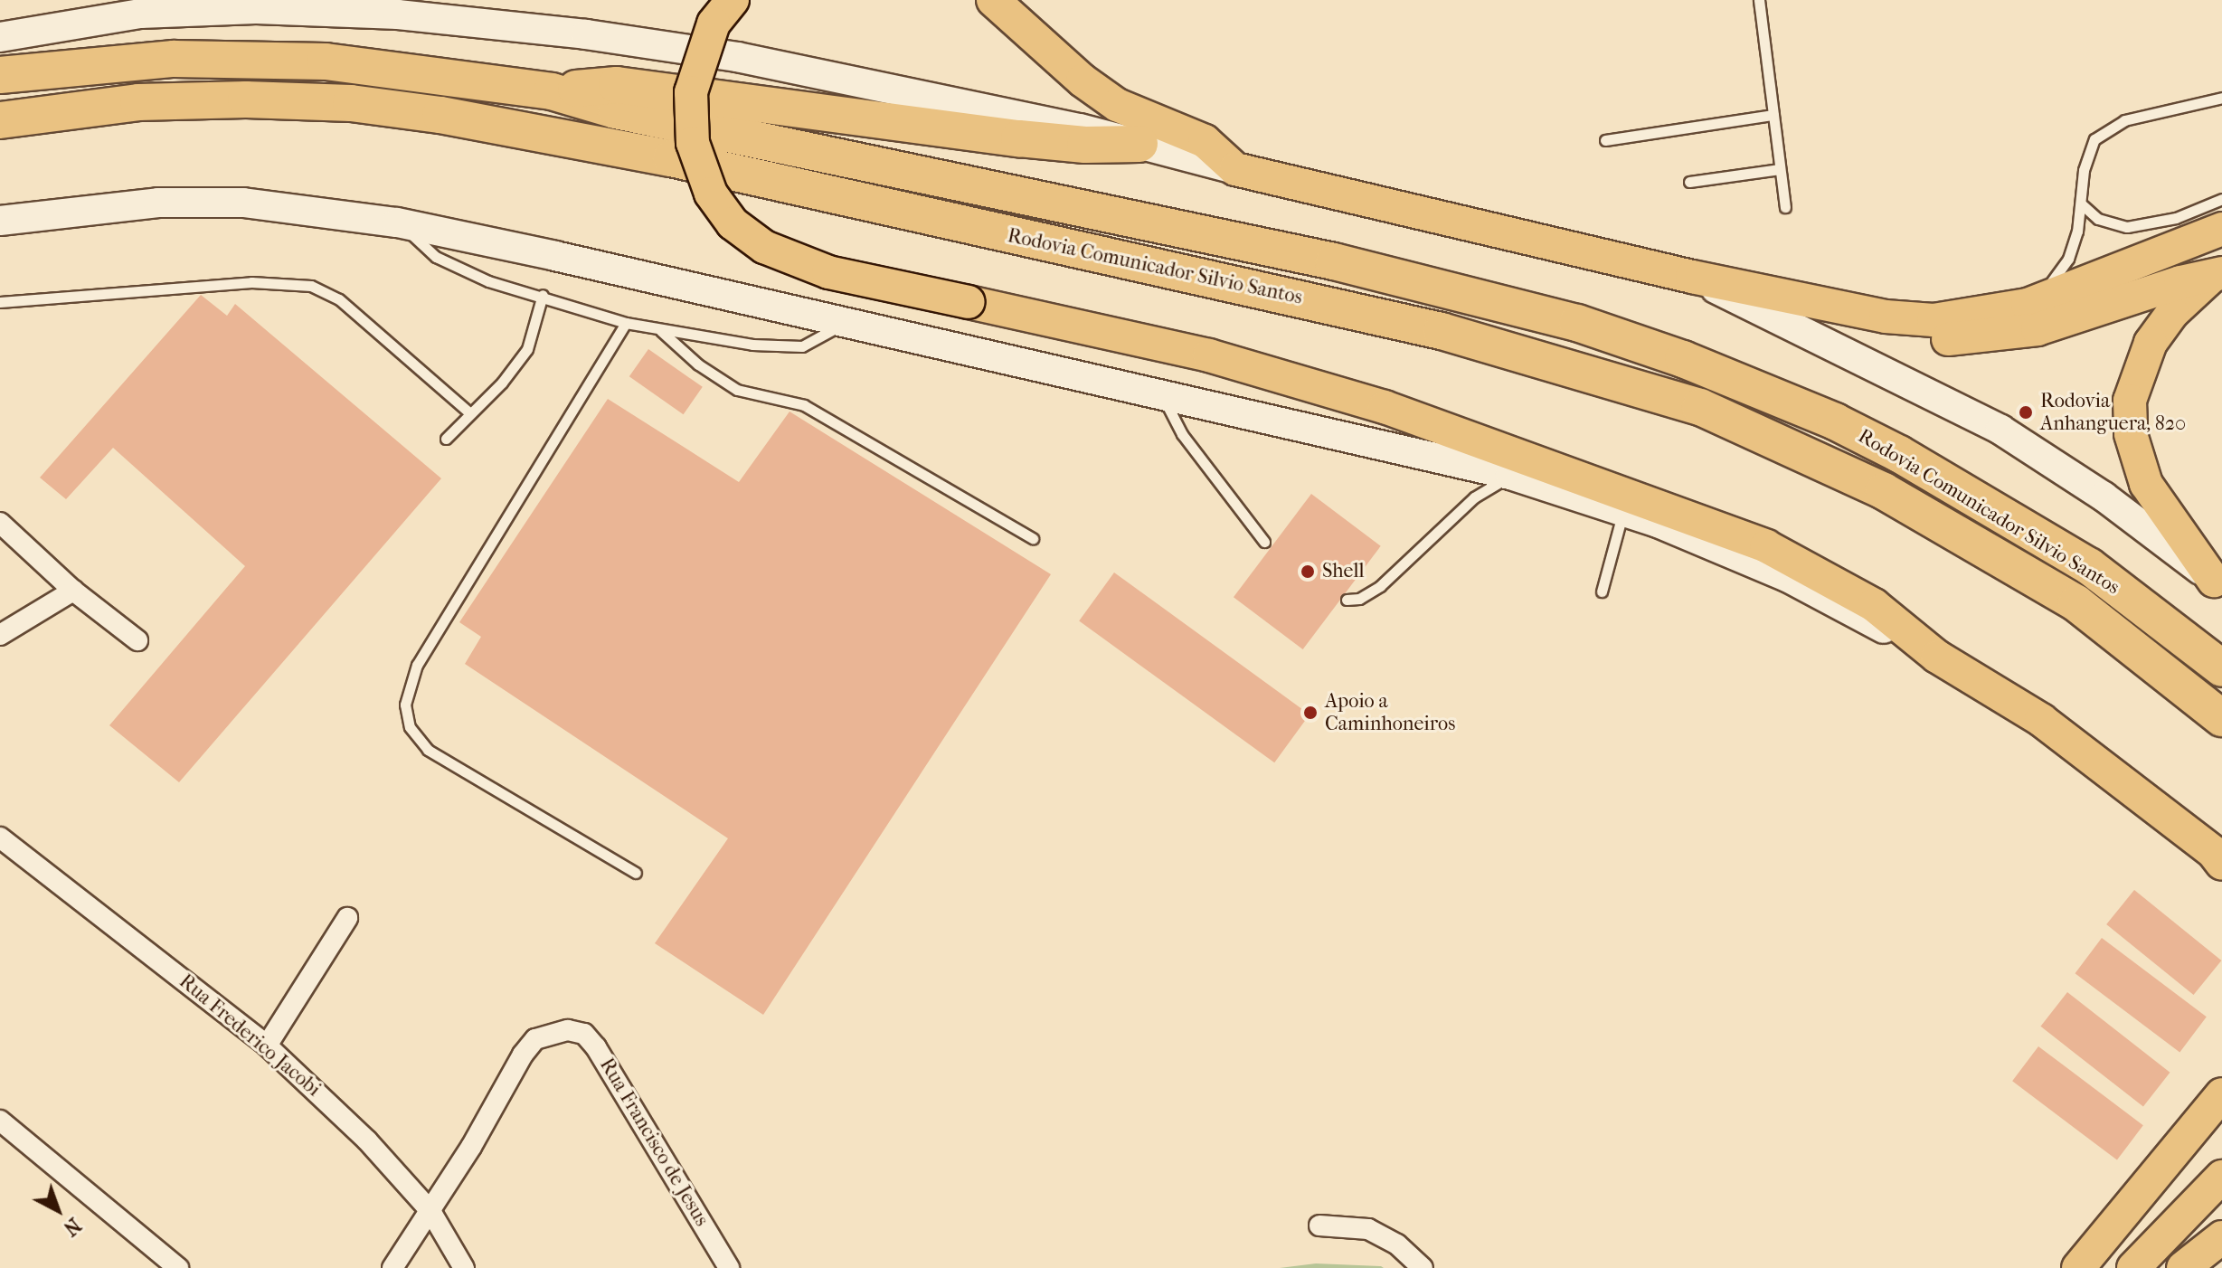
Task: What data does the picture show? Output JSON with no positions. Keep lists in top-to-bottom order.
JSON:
{
  "streets": {
    "highway": ["Rodovia Comunicador Silvio Santos"],
    "street": ["Rua Frederico Jacobi", "Rua Francisco de Jesus"]
  },
  "crossings": [
    ["Rua Frederico Jacobi", "Rua Francisco de Jesus"]
  ],
  "places": ["Rodovia Anhanguera, 820", "Shell", "Apoio a Caminhoneiros"],
  "north": "bottom right"
}
